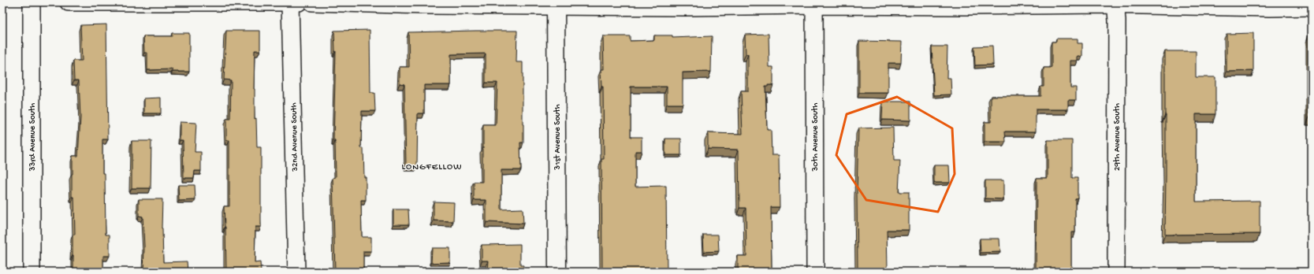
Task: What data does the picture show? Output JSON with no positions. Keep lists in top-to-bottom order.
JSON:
{
  "streets": {
    "street": [
      "33rd Avenue South",
      "32nd Avenue South",
      "31st Avenue South",
      "30th Avenue South",
      "29th Avenue South"
    ]
  },
  "districts": ["LONGFELLOW"]
}
